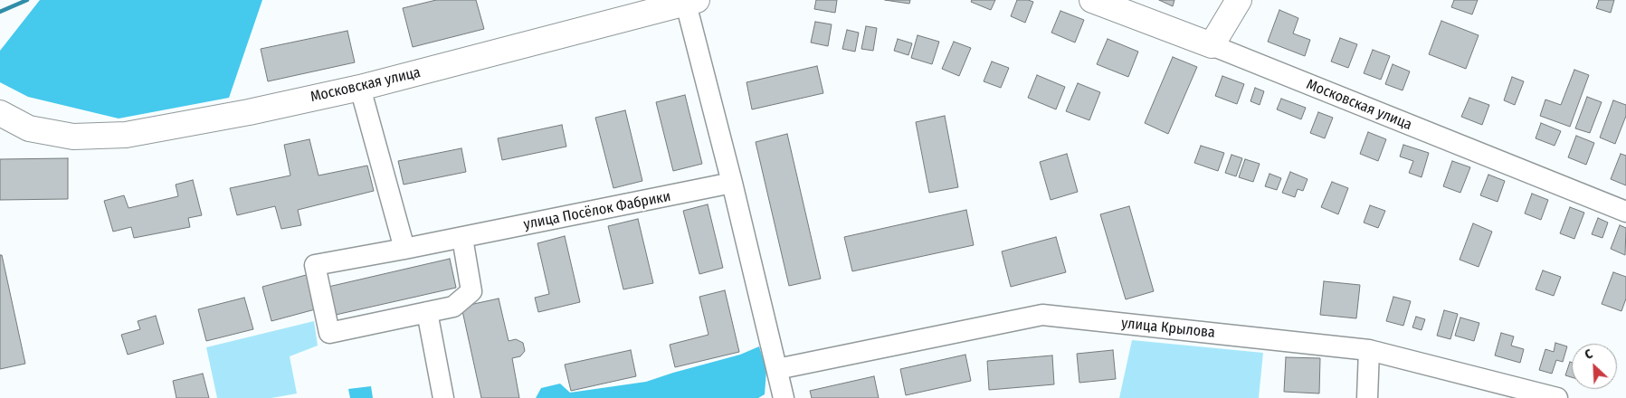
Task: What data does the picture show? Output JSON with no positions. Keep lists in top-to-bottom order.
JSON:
{
  "streets": {
    "main road": ["Московская улица"],
    "street": ["улица Посёлок Фабрики", "улица Крылова"]
  },
  "north": "top left"
}
